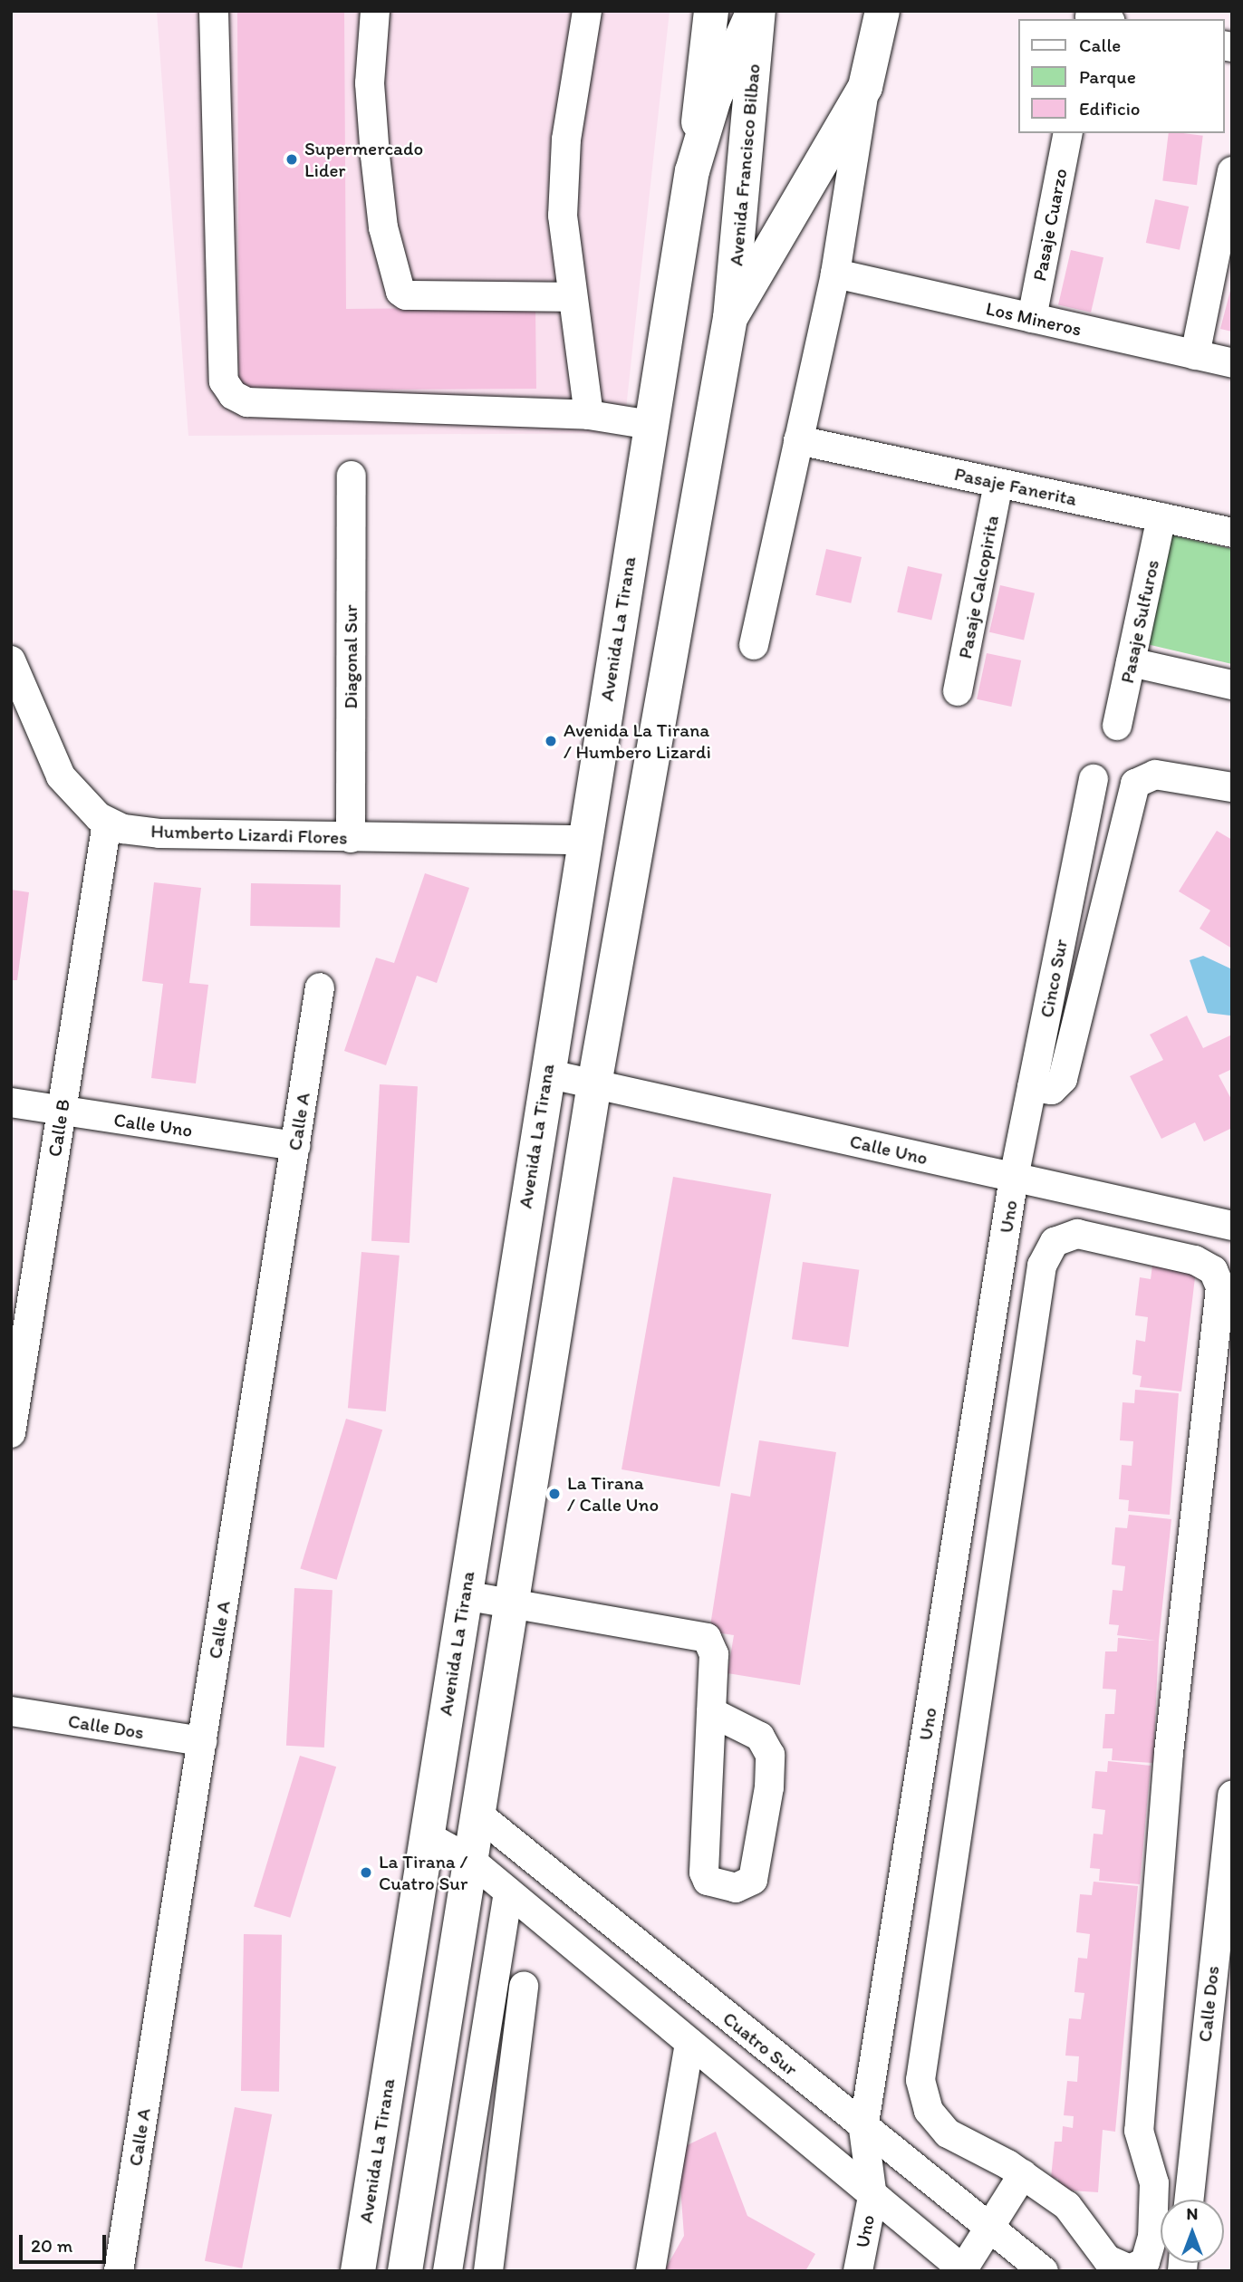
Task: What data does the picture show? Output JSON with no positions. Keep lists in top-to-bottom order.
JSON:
{
  "streets": {
    "main road": ["Avenida Francisco Bilbao", "Avenida La Tirana"],
    "street": [
      "Pasaje Cuarzo",
      "Los Mineros",
      "Pasaje Fanerita",
      "Pasaje Calcopirita",
      "Pasaje Sulfuros",
      "Diagonal Sur",
      "Humberto Lizardi Flores",
      "Cinco Sur",
      "Calle A",
      "Calle Uno",
      "Calle B",
      "Uno",
      "Calle Dos",
      "Cuatro Sur"
    ]
  },
  "crossings": [
    ["Pasaje Cuarzo", "Los Mineros"],
    ["Pasaje Fanerita", "Pasaje Calcopirita"],
    ["Pasaje Fanerita", "Pasaje Sulfuros"],
    ["Avenida La Tirana", "Humberto Lizardi Flores"],
    ["Avenida La Tirana", "Calle Uno"],
    ["Diagonal Sur", "Humberto Lizardi Flores"],
    ["Humberto Lizardi Flores", "Calle B"],
    ["Cinco Sur", "Calle Uno"],
    ["Cinco Sur", "Uno"],
    ["Calle A", "Calle Uno"],
    ["Calle A", "Calle Dos"],
    ["Calle Uno", "Calle B"],
    ["Calle Uno", "Uno"],
    ["Uno", "Cuatro Sur"]
  ],
  "places": [
    "Supermercado Lider",
    "Avenida La Tirana / Humbero Lizardi",
    "La Tirana / Calle Uno",
    "La Tirana / Cuatro Sur"
  ],
  "legend": ["Calle", "Parque", "Edificio"],
  "scale_bar": "20 m",
  "north": "top"
}
